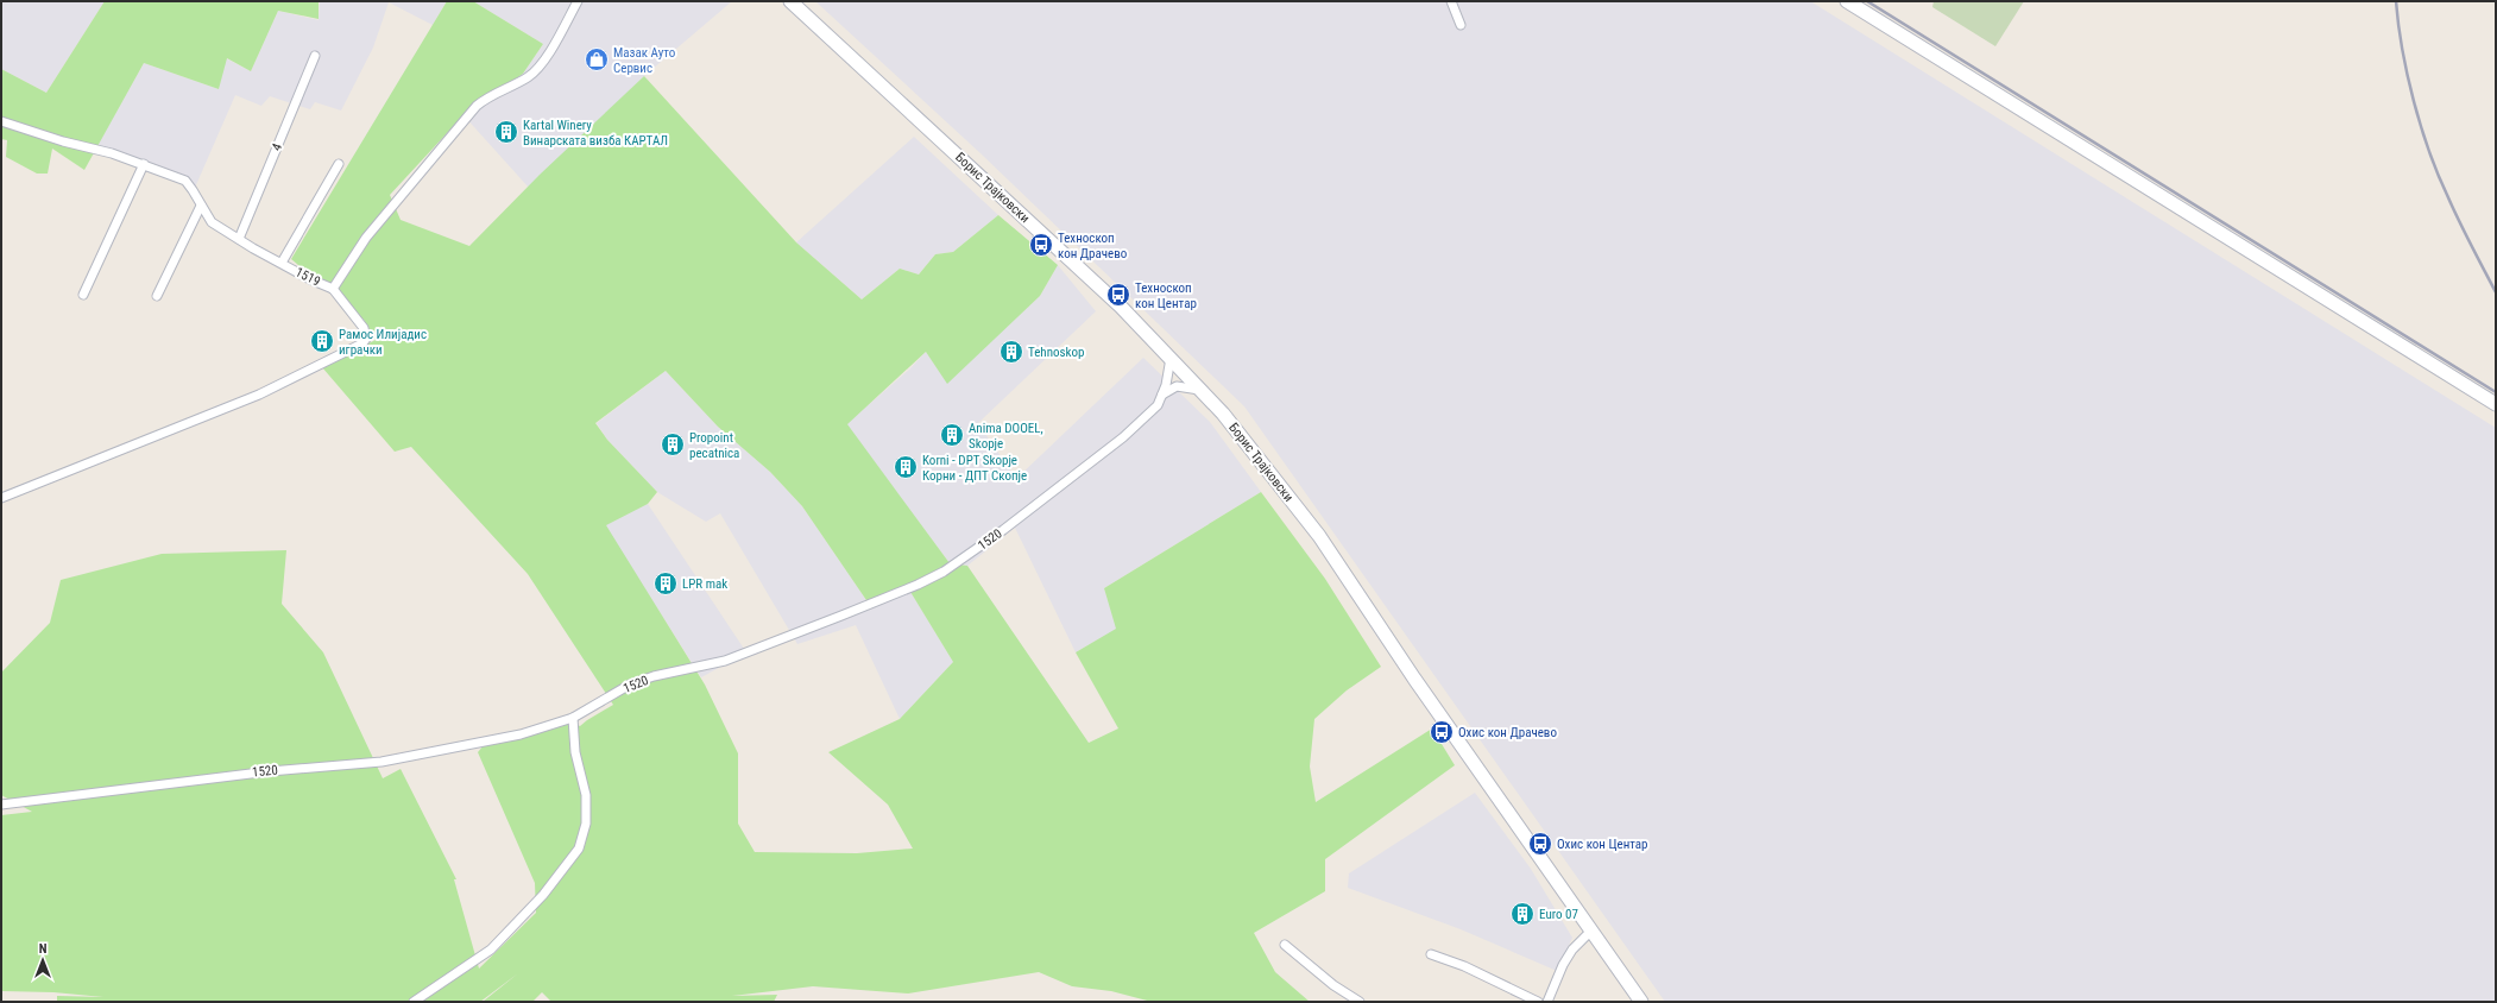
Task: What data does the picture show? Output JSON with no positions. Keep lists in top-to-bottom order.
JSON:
{
  "streets": {
    "main road": ["Борис Трајковски"],
    "street": ["4", "1519", "1520"]
  },
  "crossings": [
    ["4", "1519"],
    ["Борис Трајковски", "1520"]
  ],
  "places": {
    "shop": ["Мазак Ауто Сервис"],
    "building": [
      "Kartal Winery Винарската визба КАРТАЛ",
      "Рамос Илијадис играчки",
      "Tehnoskop",
      "Anima DOOEL, Skopje",
      "Propoint pecatnica",
      "Korni - DPT Skopje Корни - ДПТ Скопје",
      "LPR mak",
      "Euro 07"
    ],
    "bus stop": [
      "Техноскоп кон Драчево",
      "Техноскоп кон Центар",
      "Охис кон Драчево",
      "Охис кон Центар"
    ]
  },
  "north": "top"
}
